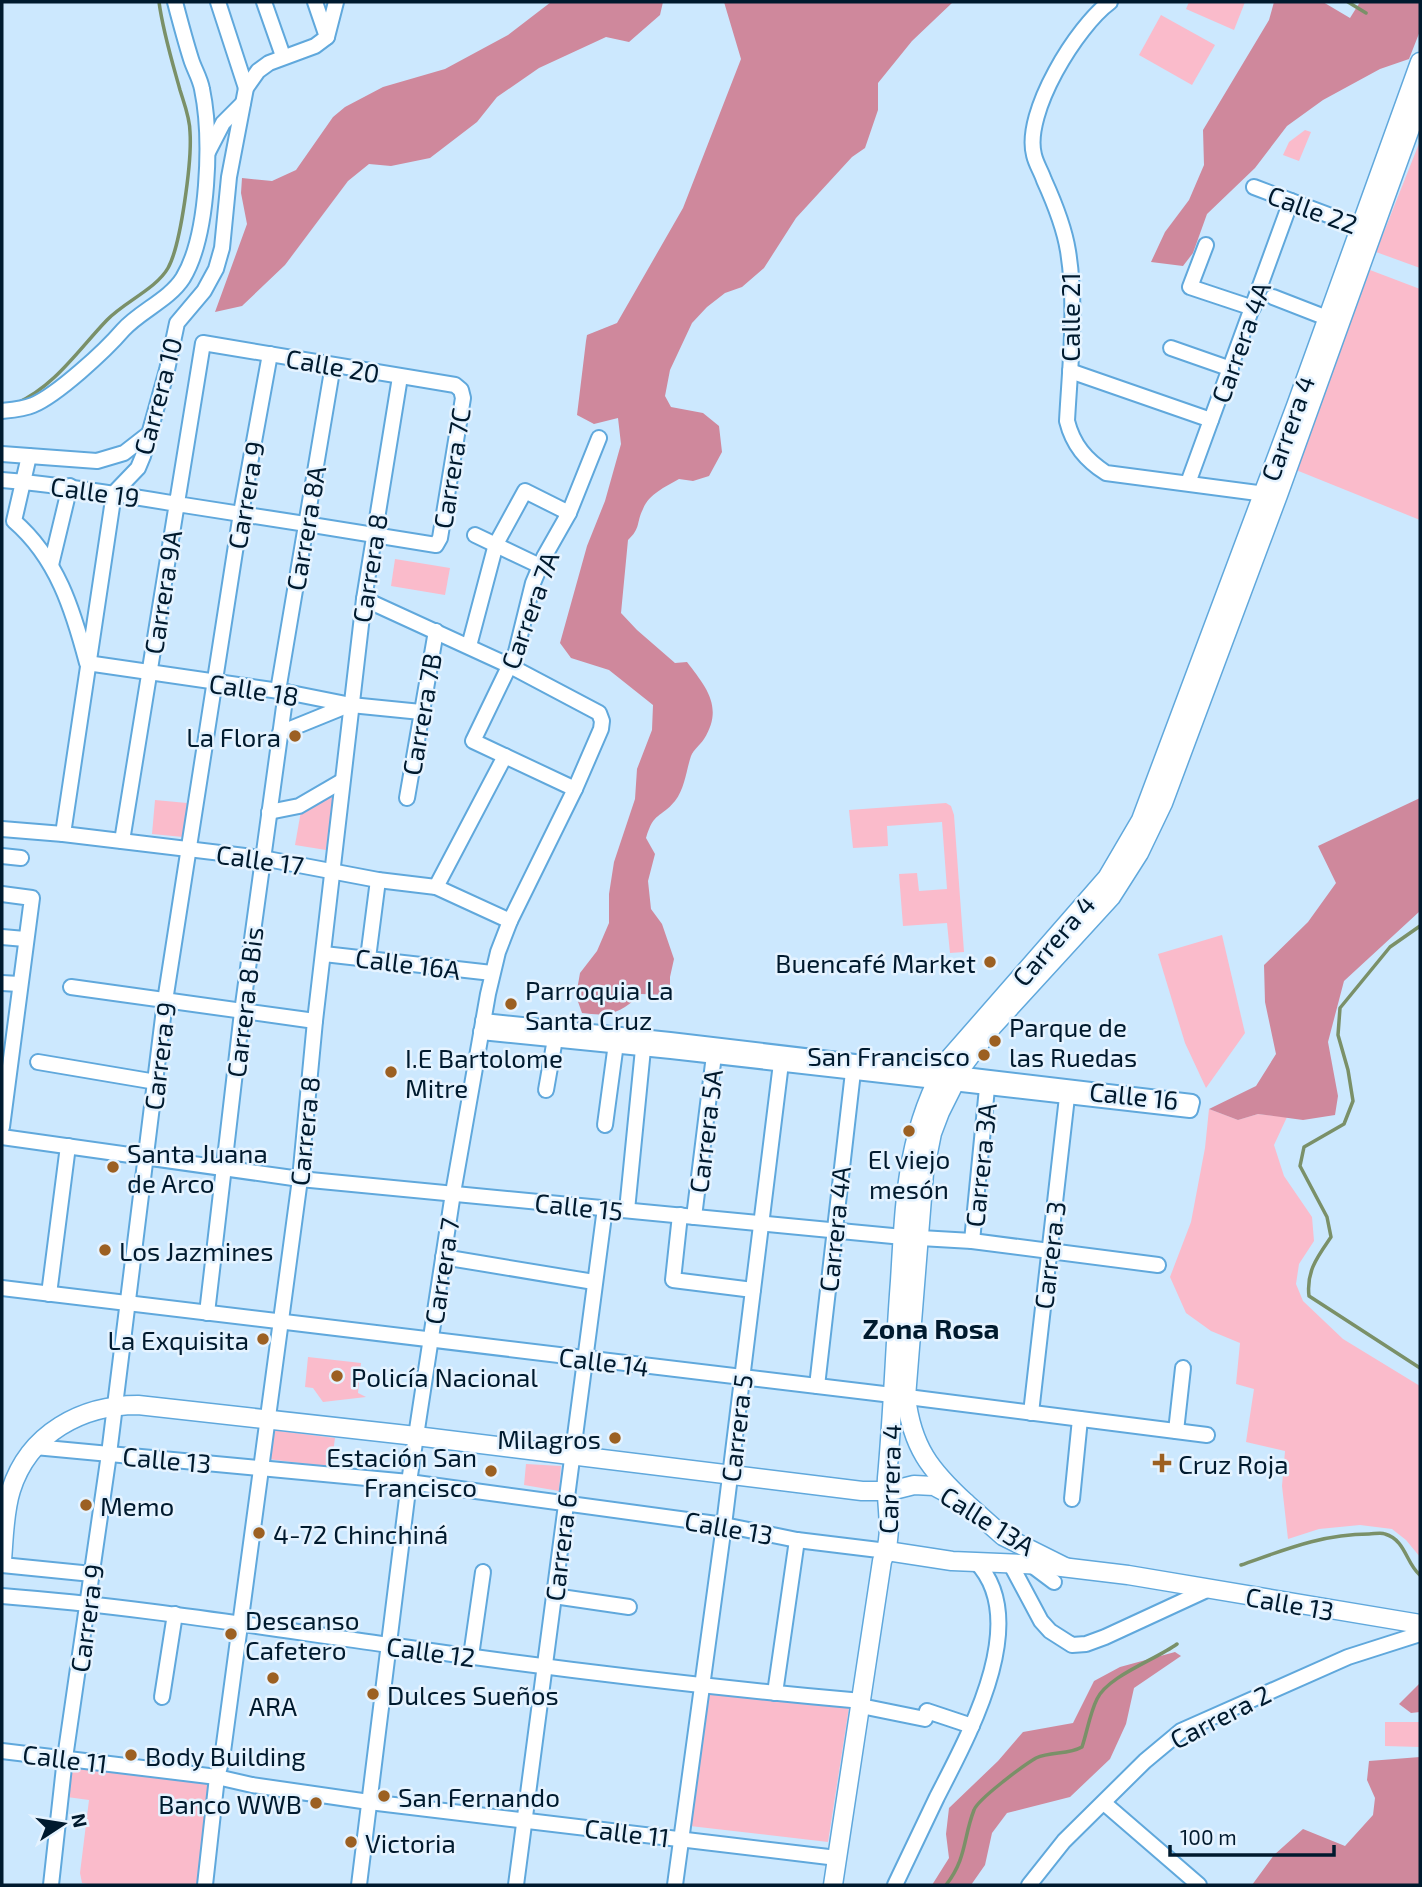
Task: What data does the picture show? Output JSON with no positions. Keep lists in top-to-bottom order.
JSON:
{
  "streets": {
    "main road": ["Carrera 4", "Calle 13", "Calle 13A"],
    "street": [
      "Calle 22",
      "Calle 21",
      "Carrera 4A",
      "Calle 20",
      "Carrera 10",
      "Carrera 7C",
      "Calle 19",
      "Carrera 9",
      "Carrera 8A",
      "Carrera 8",
      "Carrera 9A",
      "Carrera 7A",
      "Calle 18",
      "Carrera 7B",
      "Calle 17",
      "Calle 16A",
      "Carrera 8 Bis",
      "Calle 16",
      "Carrera 5A",
      "Carrera 3A",
      "Calle 15",
      "Carrera 3",
      "Carrera 7",
      "Calle 14",
      "Carrera 5",
      "Carrera 6",
      "Calle 12",
      "Carrera 2",
      "Calle 11"
    ]
  },
  "crossings": [
    ["Calle 22", "Carrera 4A"],
    ["Calle 22", "Carrera 4"],
    ["Calle 21", "Carrera 4A"],
    ["Calle 21", "Carrera 4"],
    ["Carrera 4A", "Calle 16"],
    ["Carrera 4A", "Calle 15"],
    ["Carrera 4A", "Calle 14"],
    ["Calle 20", "Carrera 7C"],
    ["Calle 20", "Carrera 9"],
    ["Calle 20", "Carrera 8A"],
    ["Calle 20", "Carrera 8"],
    ["Calle 20", "Carrera 9A"],
    ["Carrera 10", "Calle 19"],
    ["Carrera 4", "Calle 16"],
    ["Carrera 4", "Calle 15"],
    ["Carrera 4", "Calle 14"],
    ["Carrera 4", "Calle 13"],
    ["Carrera 4", "Calle 13A"],
    ["Carrera 4", "Calle 12"],
    ["Carrera 4", "Calle 11"],
    ["Carrera 7C", "Calle 19"],
    ["Calle 19", "Carrera 9"],
    ["Calle 19", "Carrera 8A"],
    ["Calle 19", "Carrera 8"],
    ["Calle 19", "Carrera 9A"],
    ["Carrera 9", "Calle 18"],
    ["Carrera 9", "Calle 17"],
    ["Carrera 9", "Calle 15"],
    ["Carrera 9", "Calle 14"],
    ["Carrera 9", "Calle 13"],
    ["Carrera 9", "Calle 13A"],
    ["Carrera 9", "Calle 12"],
    ["Carrera 9", "Calle 11"],
    ["Carrera 8A", "Calle 18"],
    ["Carrera 8A", "Carrera 8 Bis"],
    ["Carrera 8", "Calle 18"],
    ["Carrera 8", "Calle 17"],
    ["Carrera 8", "Calle 16A"],
    ["Carrera 8", "Calle 15"],
    ["Carrera 8", "Calle 14"],
    ["Carrera 8", "Calle 13"],
    ["Carrera 8", "Calle 13A"],
    ["Carrera 8", "Calle 12"],
    ["Carrera 8", "Calle 11"],
    ["Carrera 9A", "Calle 18"],
    ["Carrera 9A", "Calle 17"],
    ["Carrera 7A", "Carrera 7B"],
    ["Carrera 7A", "Carrera 7"],
    ["Calle 18", "Carrera 7B"],
    ["Calle 18", "Carrera 8 Bis"],
    ["Calle 17", "Carrera 8 Bis"],
    ["Calle 17", "Carrera 7"],
    ["Calle 16A", "Carrera 7"],
    ["Carrera 8 Bis", "Calle 15"],
    ["Carrera 8 Bis", "Calle 14"],
    ["Calle 16", "Carrera 5A"],
    ["Calle 16", "Carrera 3A"],
    ["Calle 16", "Carrera 3"],
    ["Calle 16", "Carrera 7"],
    ["Calle 16", "Carrera 5"],
    ["Carrera 5A", "Calle 15"],
    ["Carrera 5A", "Carrera 5"],
    ["Carrera 3A", "Calle 15"],
    ["Calle 15", "Carrera 3"],
    ["Calle 15", "Carrera 7"],
    ["Calle 15", "Carrera 5"],
    ["Calle 15", "Carrera 6"],
    ["Carrera 3", "Calle 14"],
    ["Carrera 7", "Calle 14"],
    ["Carrera 7", "Calle 13"],
    ["Carrera 7", "Calle 13A"],
    ["Carrera 7", "Calle 12"],
    ["Carrera 7", "Calle 11"],
    ["Calle 14", "Carrera 5"],
    ["Calle 14", "Carrera 6"],
    ["Carrera 5", "Calle 13"],
    ["Carrera 5", "Calle 13A"],
    ["Carrera 5", "Calle 12"],
    ["Carrera 5", "Calle 11"],
    ["Calle 13", "Calle 13A"],
    ["Calle 13", "Carrera 6"],
    ["Calle 13A", "Carrera 6"],
    ["Carrera 6", "Calle 12"],
    ["Carrera 6", "Calle 11"]
  ],
  "districts": ["Zona Rosa"],
  "places": {
    "other": [
      "La Flora",
      "Buencafé Market",
      "Parroquia La Santa Cruz",
      "Parque de las Ruedas",
      "San Francisco",
      "I.E Bartolome Mitre",
      "El viejo mesón",
      "Santa Juana de Arco",
      "Los Jazmines",
      "La Exquisita",
      "Policía Nacional",
      "Milagros",
      "Estación San Francisco",
      "Memo",
      "4-72 Chinchiná",
      "Descanso Cafetero",
      "ARA",
      "Dulces Sueños",
      "Body Building",
      "San Fernando",
      "Banco WWB",
      "Victoria"
    ],
    "health": ["Cruz Roja"]
  },
  "scale_bar": "100 m",
  "north": "right"
}
